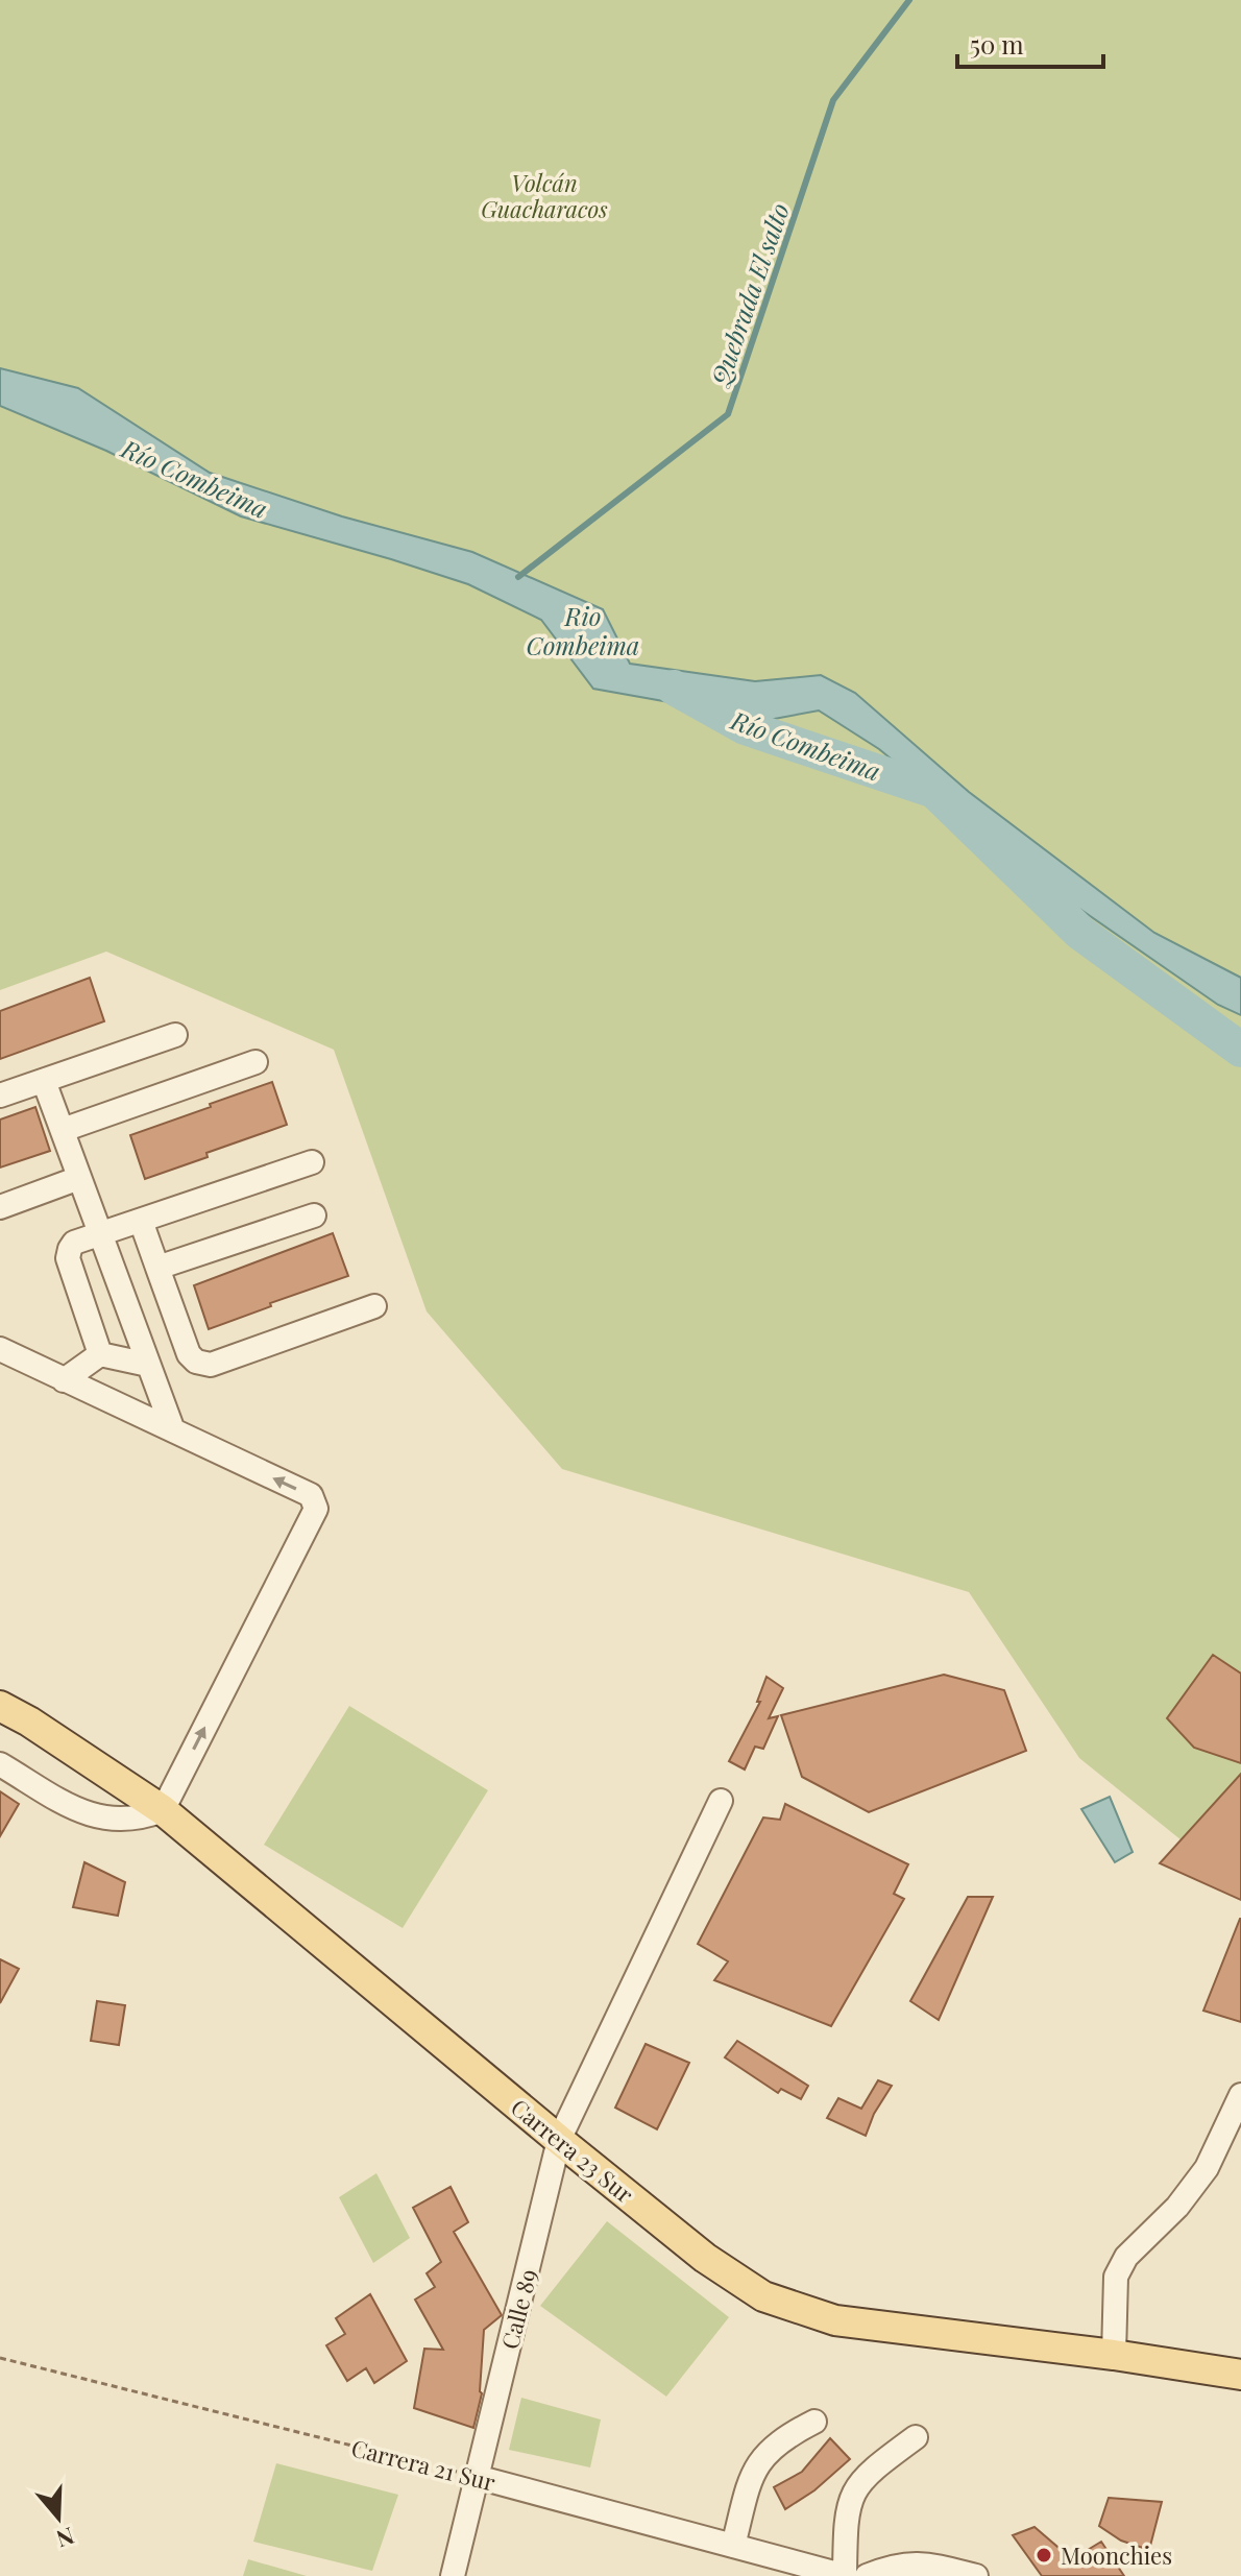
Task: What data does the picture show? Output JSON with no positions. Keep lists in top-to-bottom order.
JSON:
{
  "streets": {
    "main road": ["Carrera 23 Sur"],
    "street": ["Calle 89", "Carrera 21 Sur"]
  },
  "crossings": [
    ["Carrera 23 Sur", "Calle 89"],
    ["Calle 89", "Carrera 21 Sur"]
  ],
  "water": ["Quebrada El salto", "Río Combeima", "Rio Combeima"],
  "parks": ["Volcán Guacharacos"],
  "places": ["Moonchies"],
  "scale_bar": "50 m",
  "north": "bottom"
}
